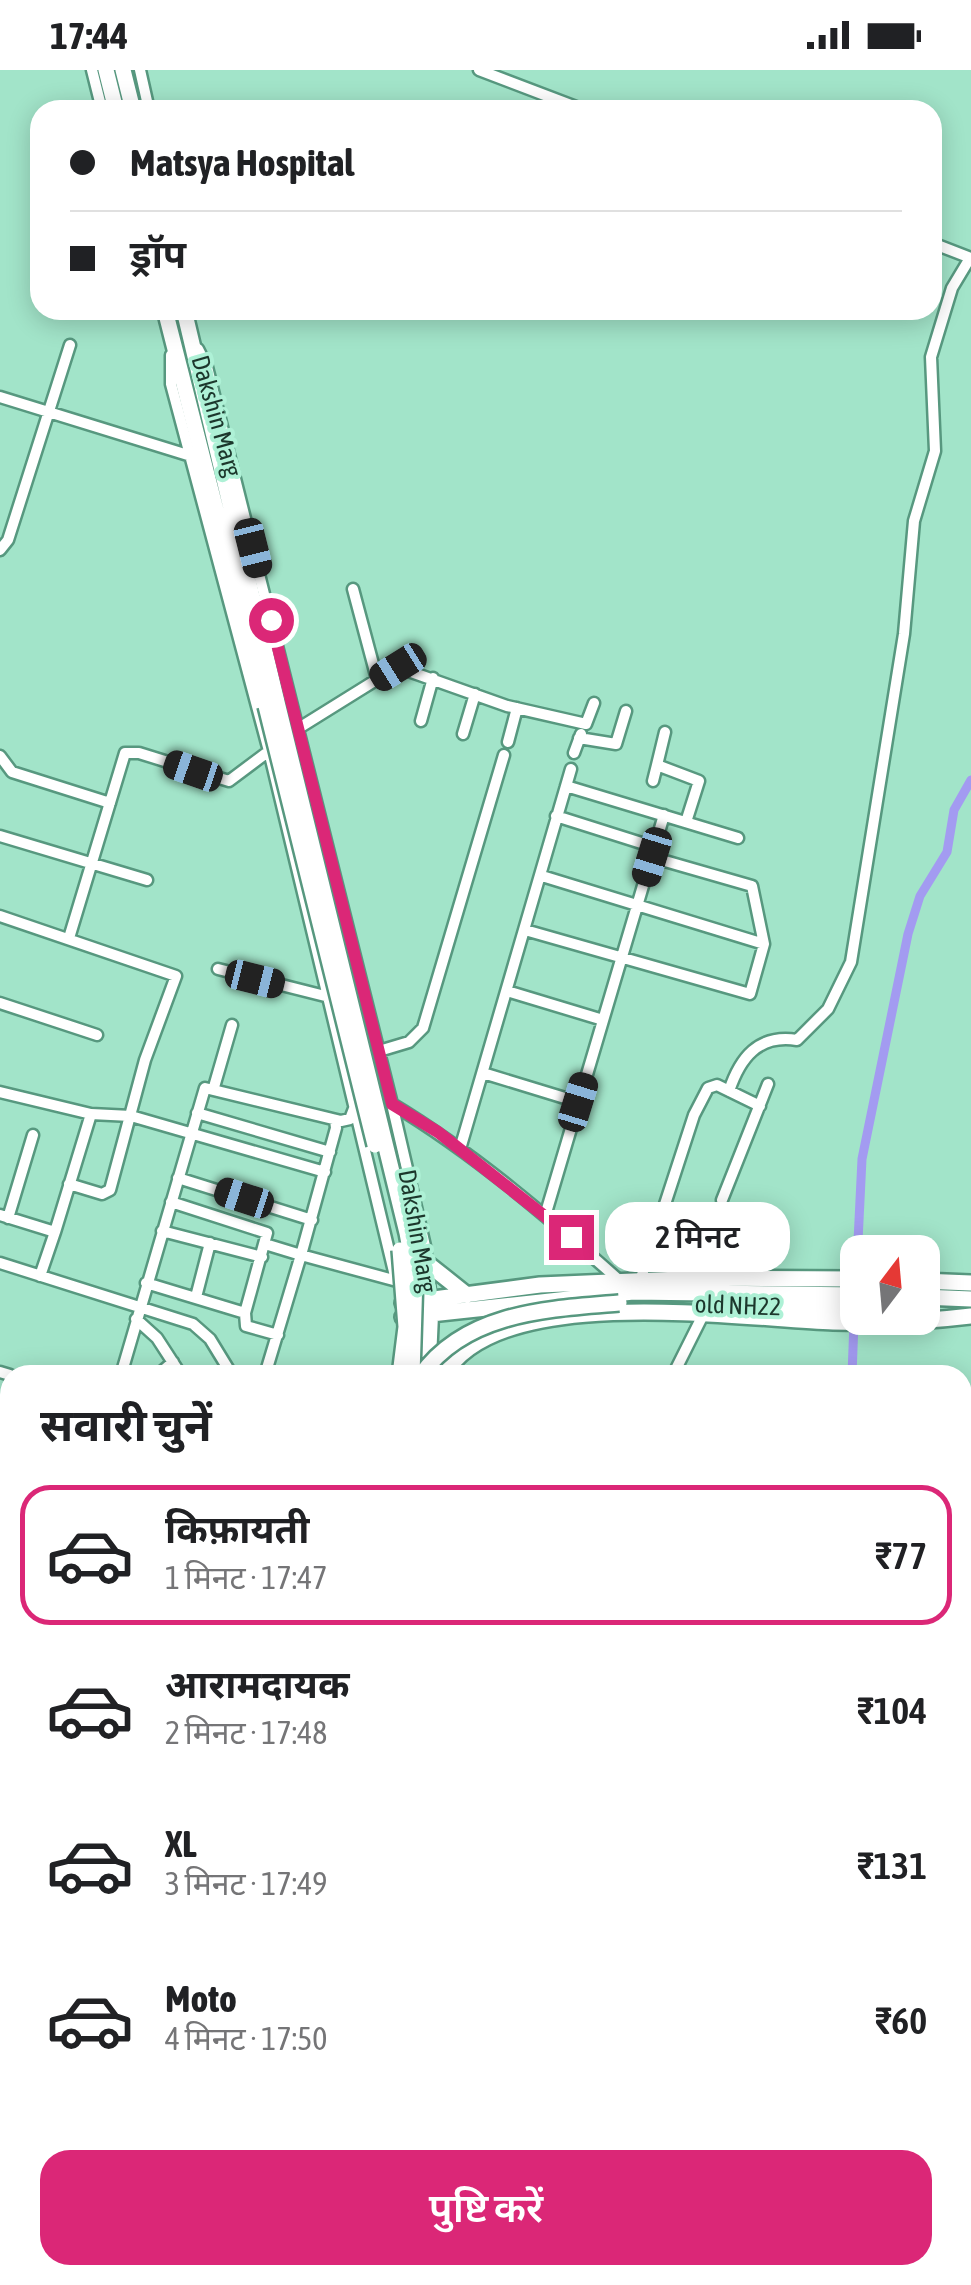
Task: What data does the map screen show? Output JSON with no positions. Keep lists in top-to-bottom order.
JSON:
{
  "streets": {
    "highway": ["Dakshin Marg", "old NH22"]
  },
  "north": "top",
  "page": {
    "status": "17:44",
    "banner": ["Matsya Hospital", "ड्रॉप"],
    "bubble": "2 मिनट",
    "heading": "सवारी चुनें",
    "list": [
      {
        "name": "किफ़ायती",
        "note": "1 मिनट · 17:47",
        "value": "₹77"
      },
      {
        "name": "आरामदायक",
        "note": "2 मिनट · 17:48",
        "value": "₹104"
      },
      {
        "name": "XL",
        "note": "3 मिनट · 17:49",
        "value": "₹131"
      },
      {
        "name": "Moto",
        "note": "4 मिनट · 17:50",
        "value": "₹60"
      }
    ],
    "buttons": "पुष्टि करें"
  }
}
